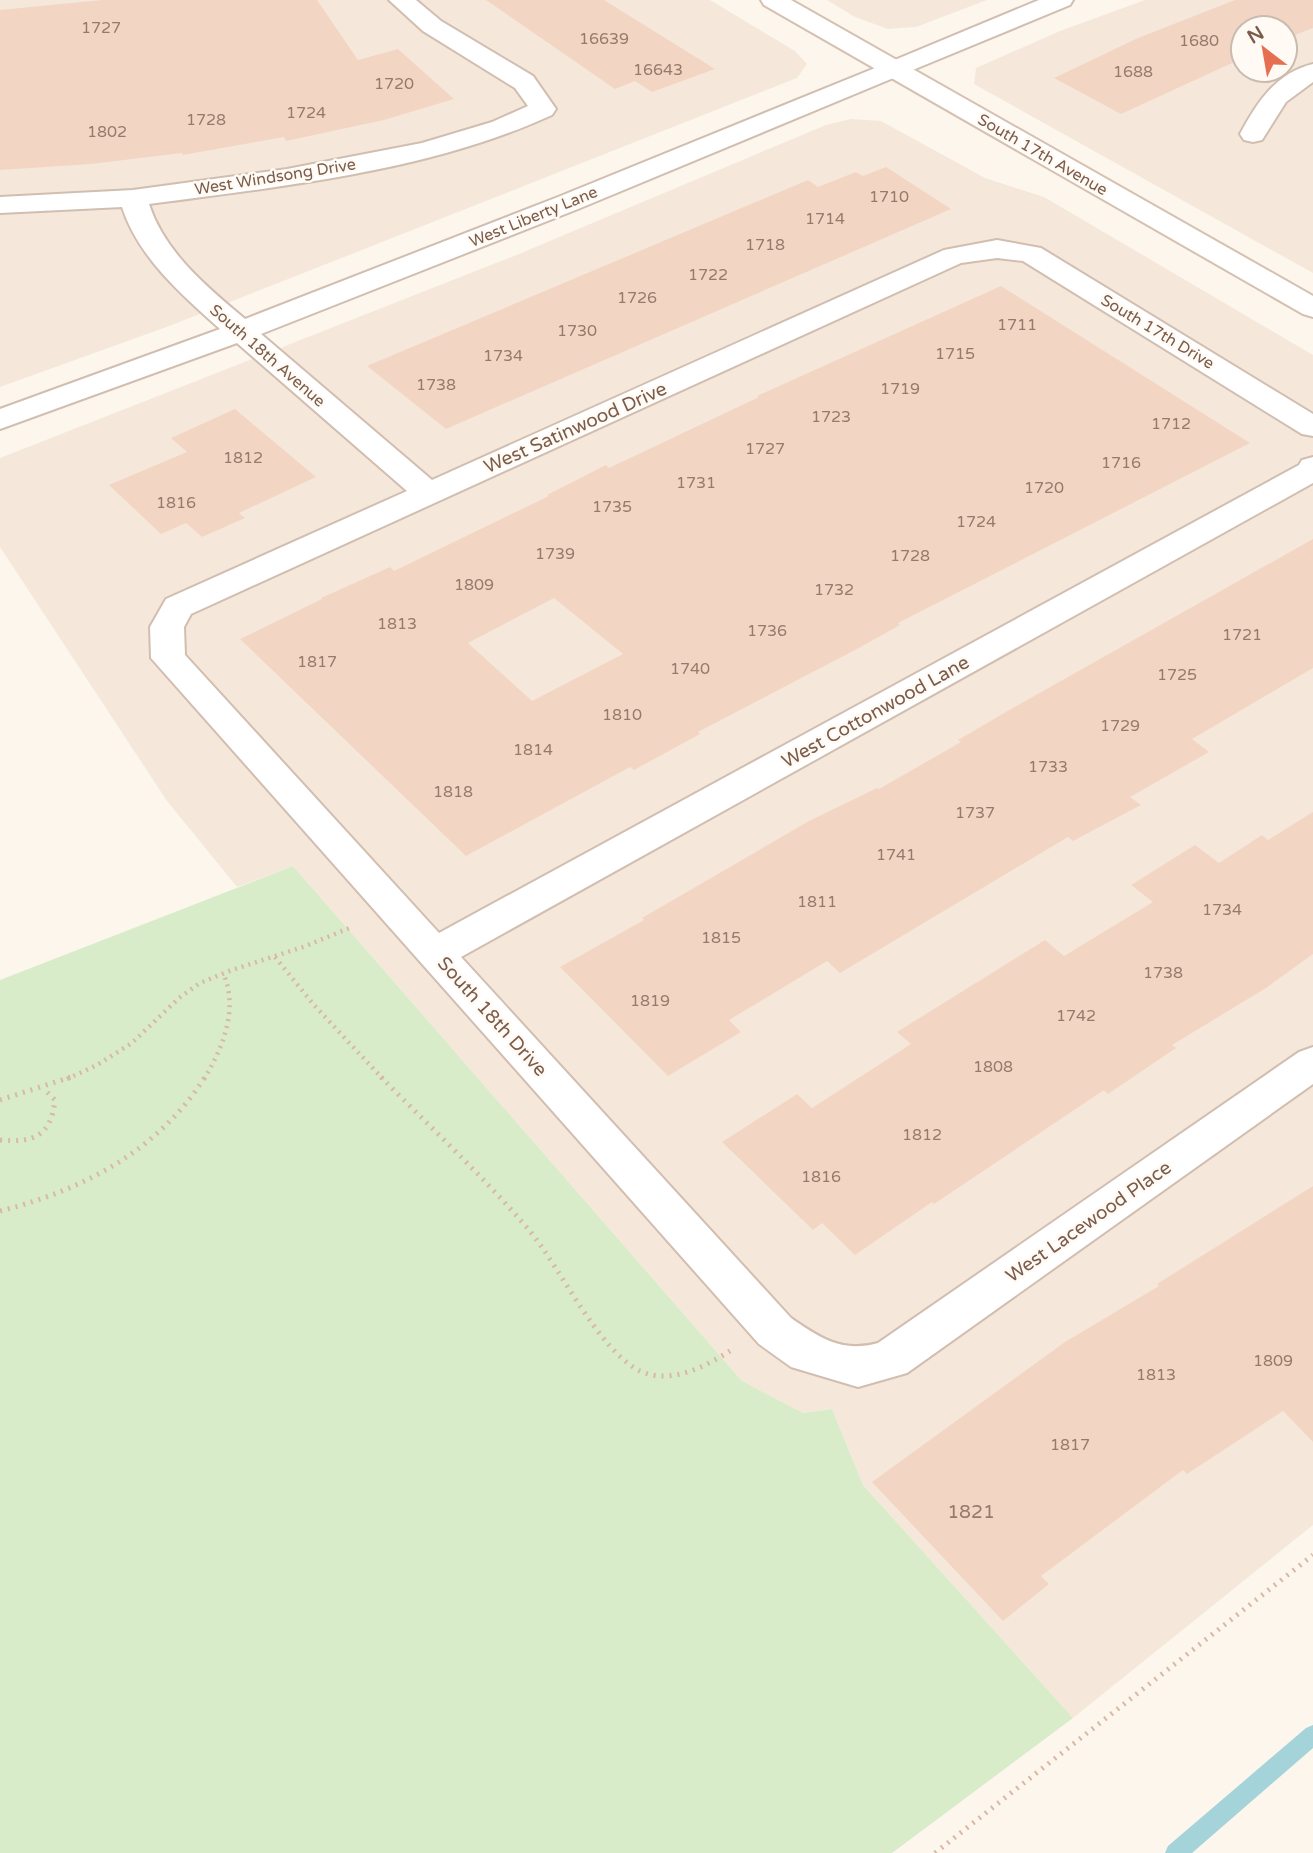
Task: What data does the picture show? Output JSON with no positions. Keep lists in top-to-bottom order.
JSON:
{
  "streets": {
    "street": [
      "South 17th Avenue",
      "West Windsong Drive",
      "West Liberty Lane",
      "South 17th Drive",
      "South 18th Avenue",
      "West Satinwood Drive",
      "West Cottonwood Lane",
      "South 18th Drive",
      "West Lacewood Place"
    ]
  },
  "crossings": [
    ["South 17th Avenue", "West Liberty Lane"],
    ["West Windsong Drive", "South 18th Avenue"],
    ["West Liberty Lane", "South 18th Avenue"],
    ["South 17th Drive", "West Satinwood Drive"],
    ["South 18th Avenue", "West Satinwood Drive"],
    ["West Satinwood Drive", "South 18th Drive"],
    ["West Cottonwood Lane", "South 18th Drive"],
    ["South 18th Drive", "West Lacewood Place"]
  ],
  "house_numbers": [
    "1727",
    "16639",
    "1680",
    "16643",
    "1688",
    "1720",
    "1724",
    "1728",
    "1802",
    "1710",
    "1714",
    "1718",
    "1722",
    "1726",
    "1711",
    "1730",
    "1715",
    "1734",
    "1738",
    "1719",
    "1723",
    "1712",
    "1727",
    "1812",
    "1716",
    "1731",
    "1720",
    "1816",
    "1735",
    "1724",
    "1739",
    "1728",
    "1809",
    "1732",
    "1813",
    "1736",
    "1721",
    "1817",
    "1740",
    "1725",
    "1810",
    "1729",
    "1814",
    "1733",
    "1818",
    "1737",
    "1741",
    "1811",
    "1734",
    "1815",
    "1738",
    "1819",
    "1742",
    "1808",
    "1812",
    "1816",
    "1809",
    "1813",
    "1817",
    "1821"
  ],
  "north": "top left"
}
